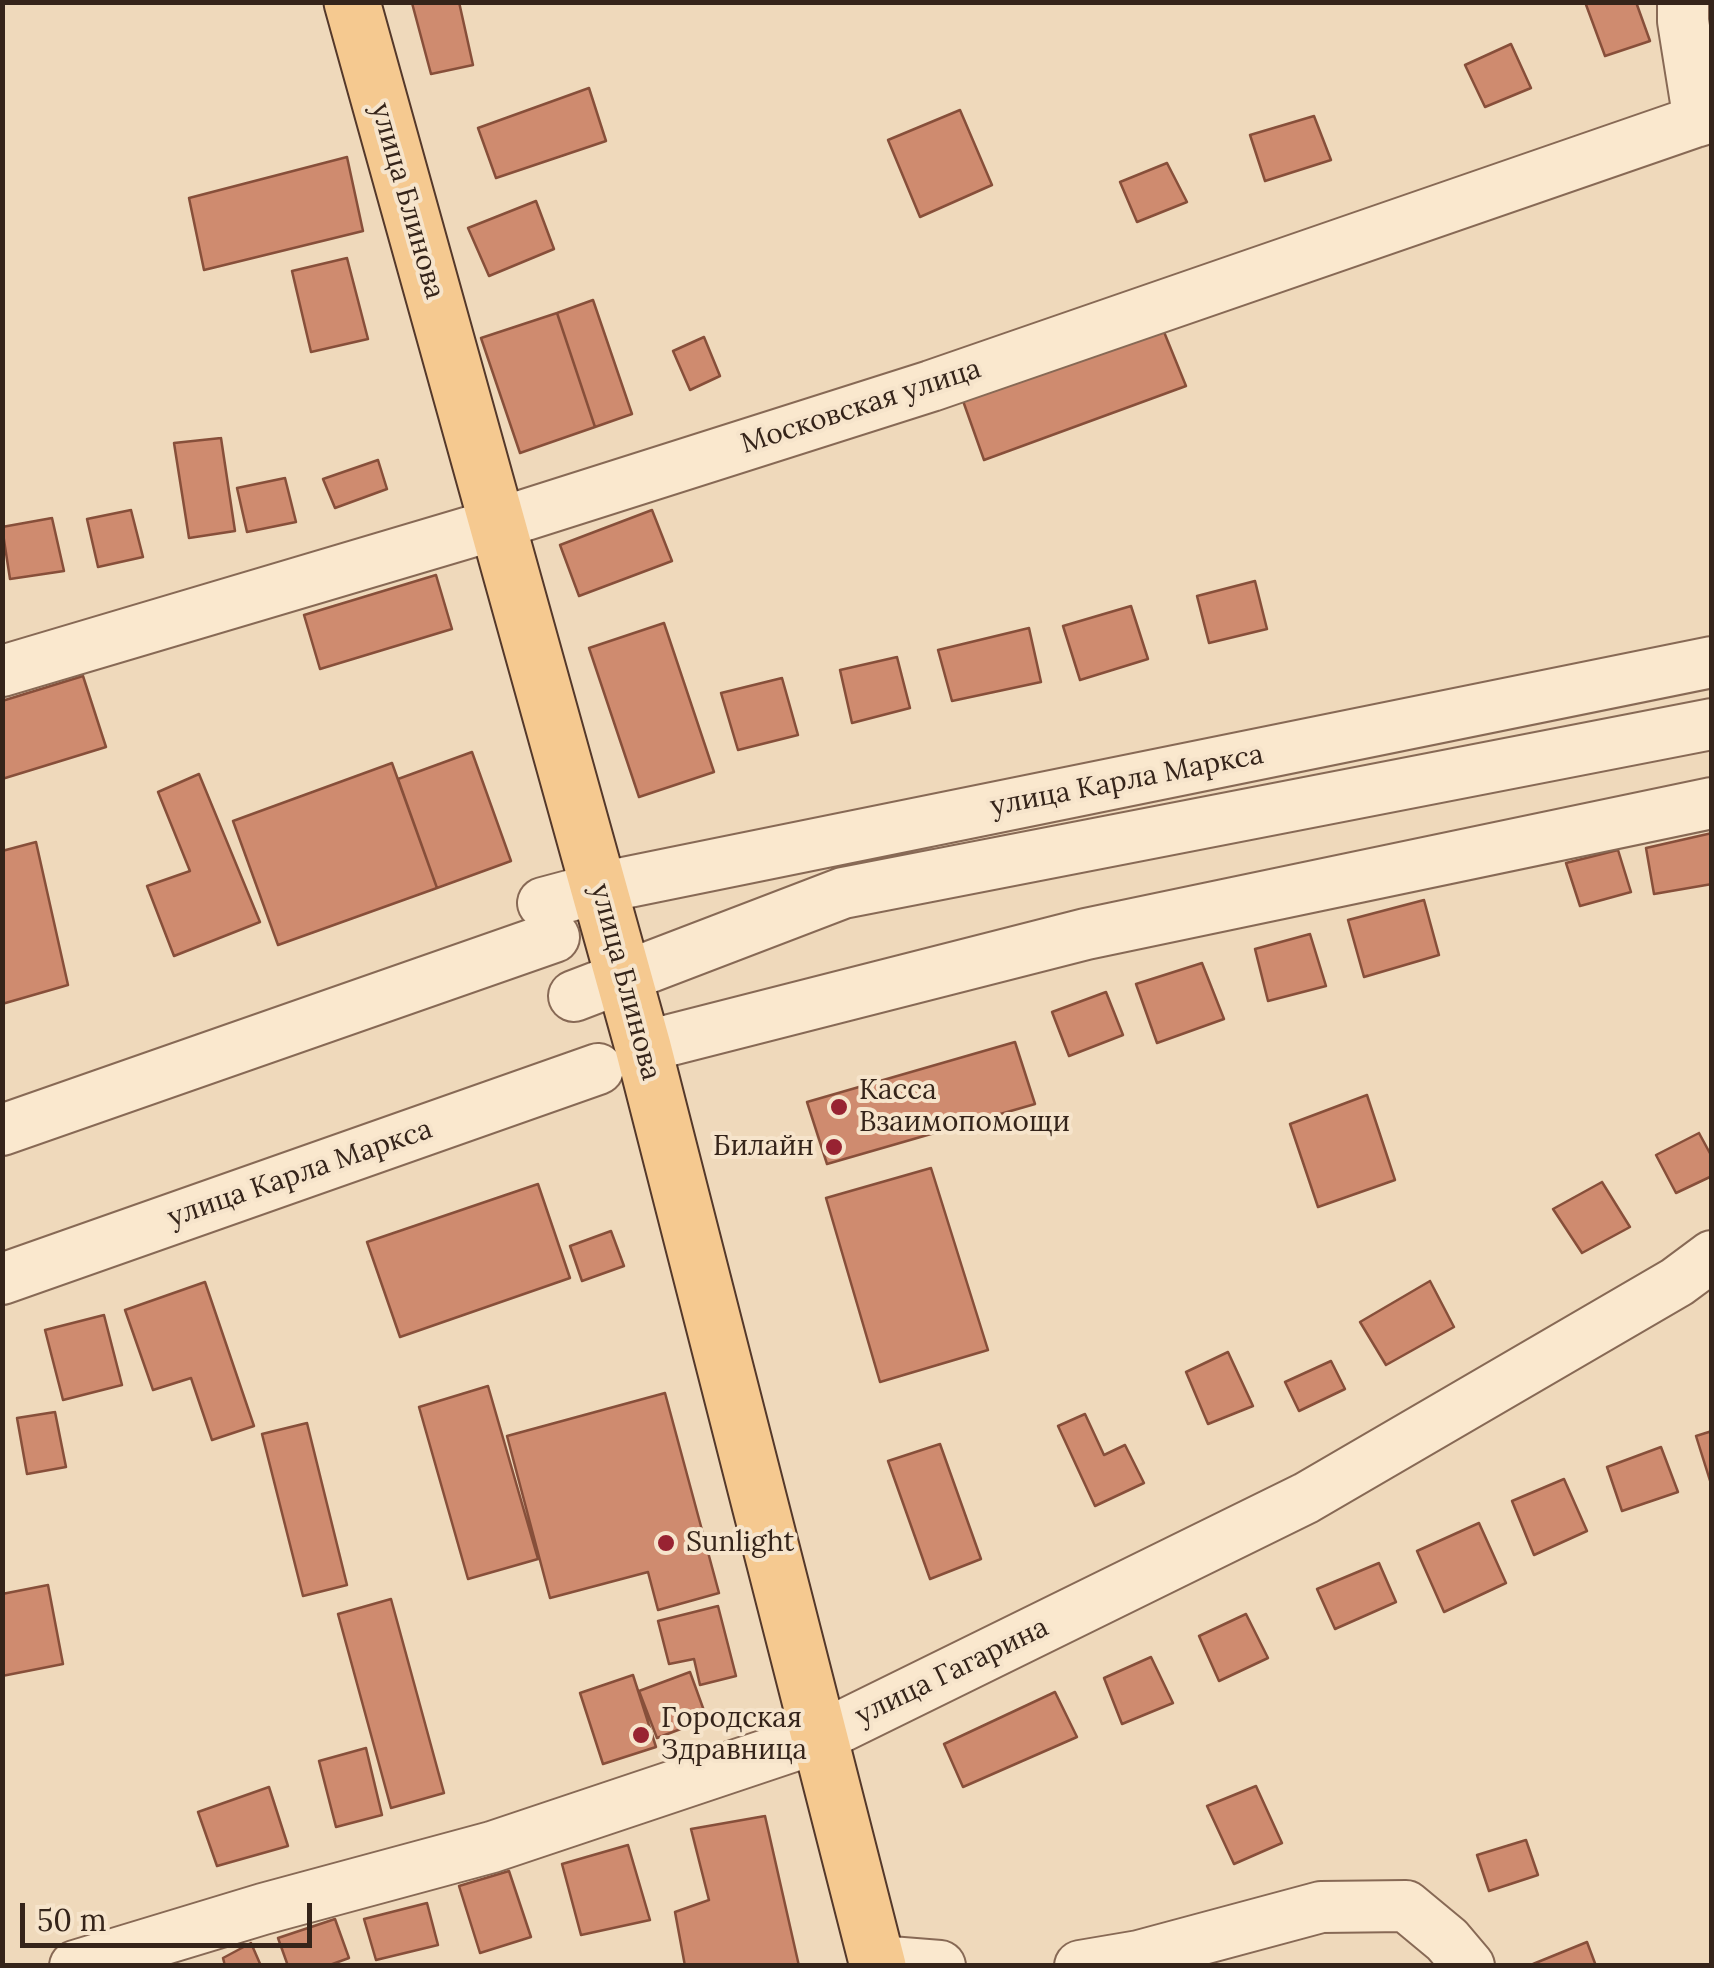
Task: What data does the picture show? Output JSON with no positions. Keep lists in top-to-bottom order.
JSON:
{
  "streets": {
    "main road": ["улица Блинова"],
    "street": ["Московская улица", "улица Карла Маркса", "улица Гагарина"]
  },
  "crossings": [
    ["улица Блинова", "Московская улица"],
    ["улица Блинова", "улица Карла Маркса"],
    ["улица Блинова", "улица Гагарина"]
  ],
  "places": [
    "Касса Взаимопомощи",
    "Билайн",
    "Sunlight",
    "Городская Здравница"
  ],
  "scale_bar": "50 m"
}
